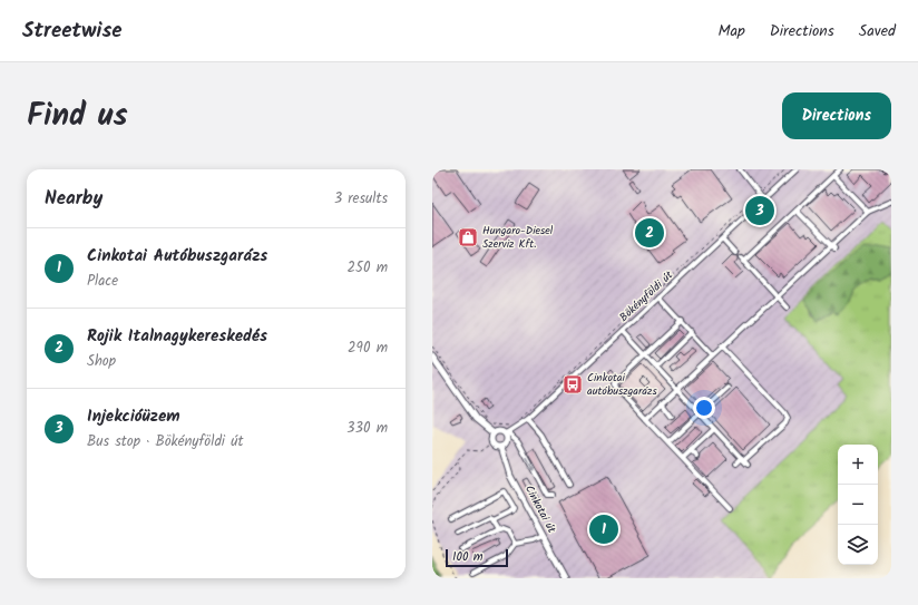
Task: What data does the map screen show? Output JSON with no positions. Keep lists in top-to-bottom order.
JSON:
{
  "streets": {
    "main road": ["Cinkotai út"],
    "street": ["Bökényföldi út"]
  },
  "crossings": [
    ["Bökényföldi út", "Cinkotai út"]
  ],
  "places": {
    "shop": ["Hungaro-Diesel Szerviz Kft."],
    "bus stop": ["Cinkotai autóbuszgarázs"]
  },
  "scale_bar": "100 m",
  "page": {
    "header": "Streetwise",
    "nav": ["Map", "Directions", "Saved"],
    "title": "Find us",
    "buttons": "Directions",
    "heading": ["Nearby", "3 results"],
    "pins": ["3", "2", "1"],
    "list": [
      {
        "mark": "1",
        "name": "Cinkotai Autóbuszgarázs",
        "note": "Place",
        "value": "250 m"
      },
      {
        "mark": "2",
        "name": "Rojik Italnagykereskedés",
        "note": "Shop",
        "value": "290 m"
      },
      {
        "mark": "3",
        "name": "Injekcióüzem",
        "note": "Bus stop · Bökényföldi út",
        "value": "330 m"
      }
    ],
    "map_buttons": ["+", "−"],
    "scale": "100 m"
  }
}
